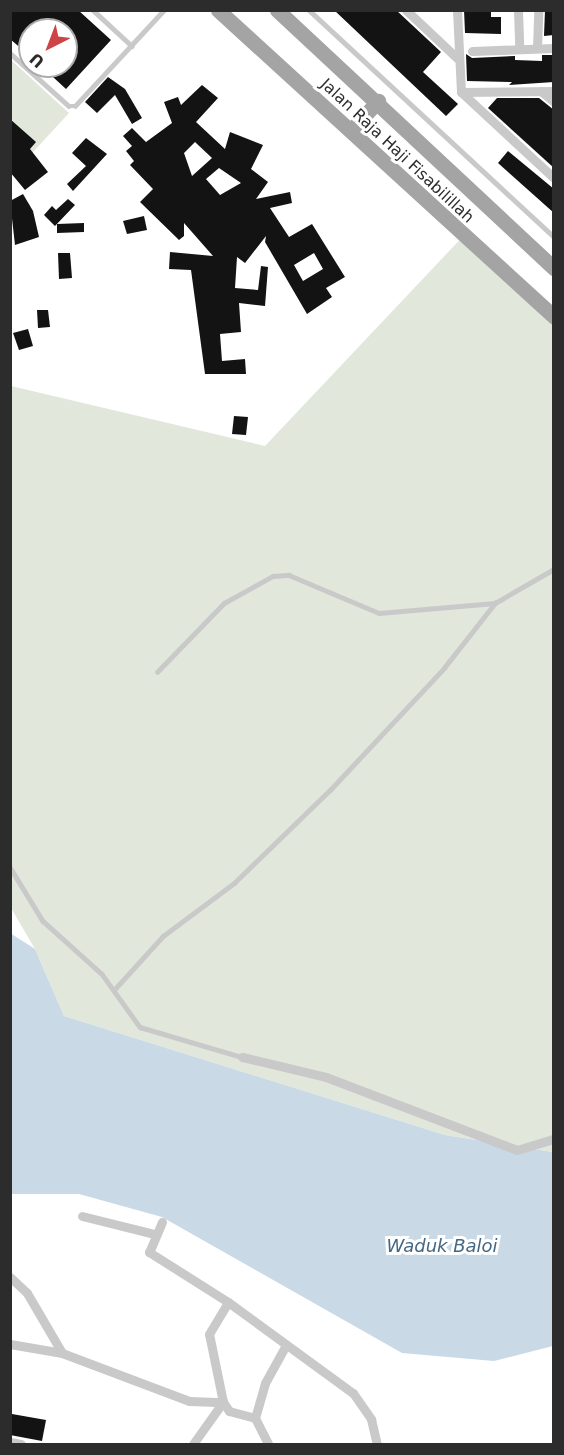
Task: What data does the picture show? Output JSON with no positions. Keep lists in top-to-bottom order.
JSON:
{
  "streets": {
    "main road": ["Jalan Raja Haji Fisabilillah"]
  },
  "water": ["Waduk Baloi"],
  "north": "bottom left"
}
